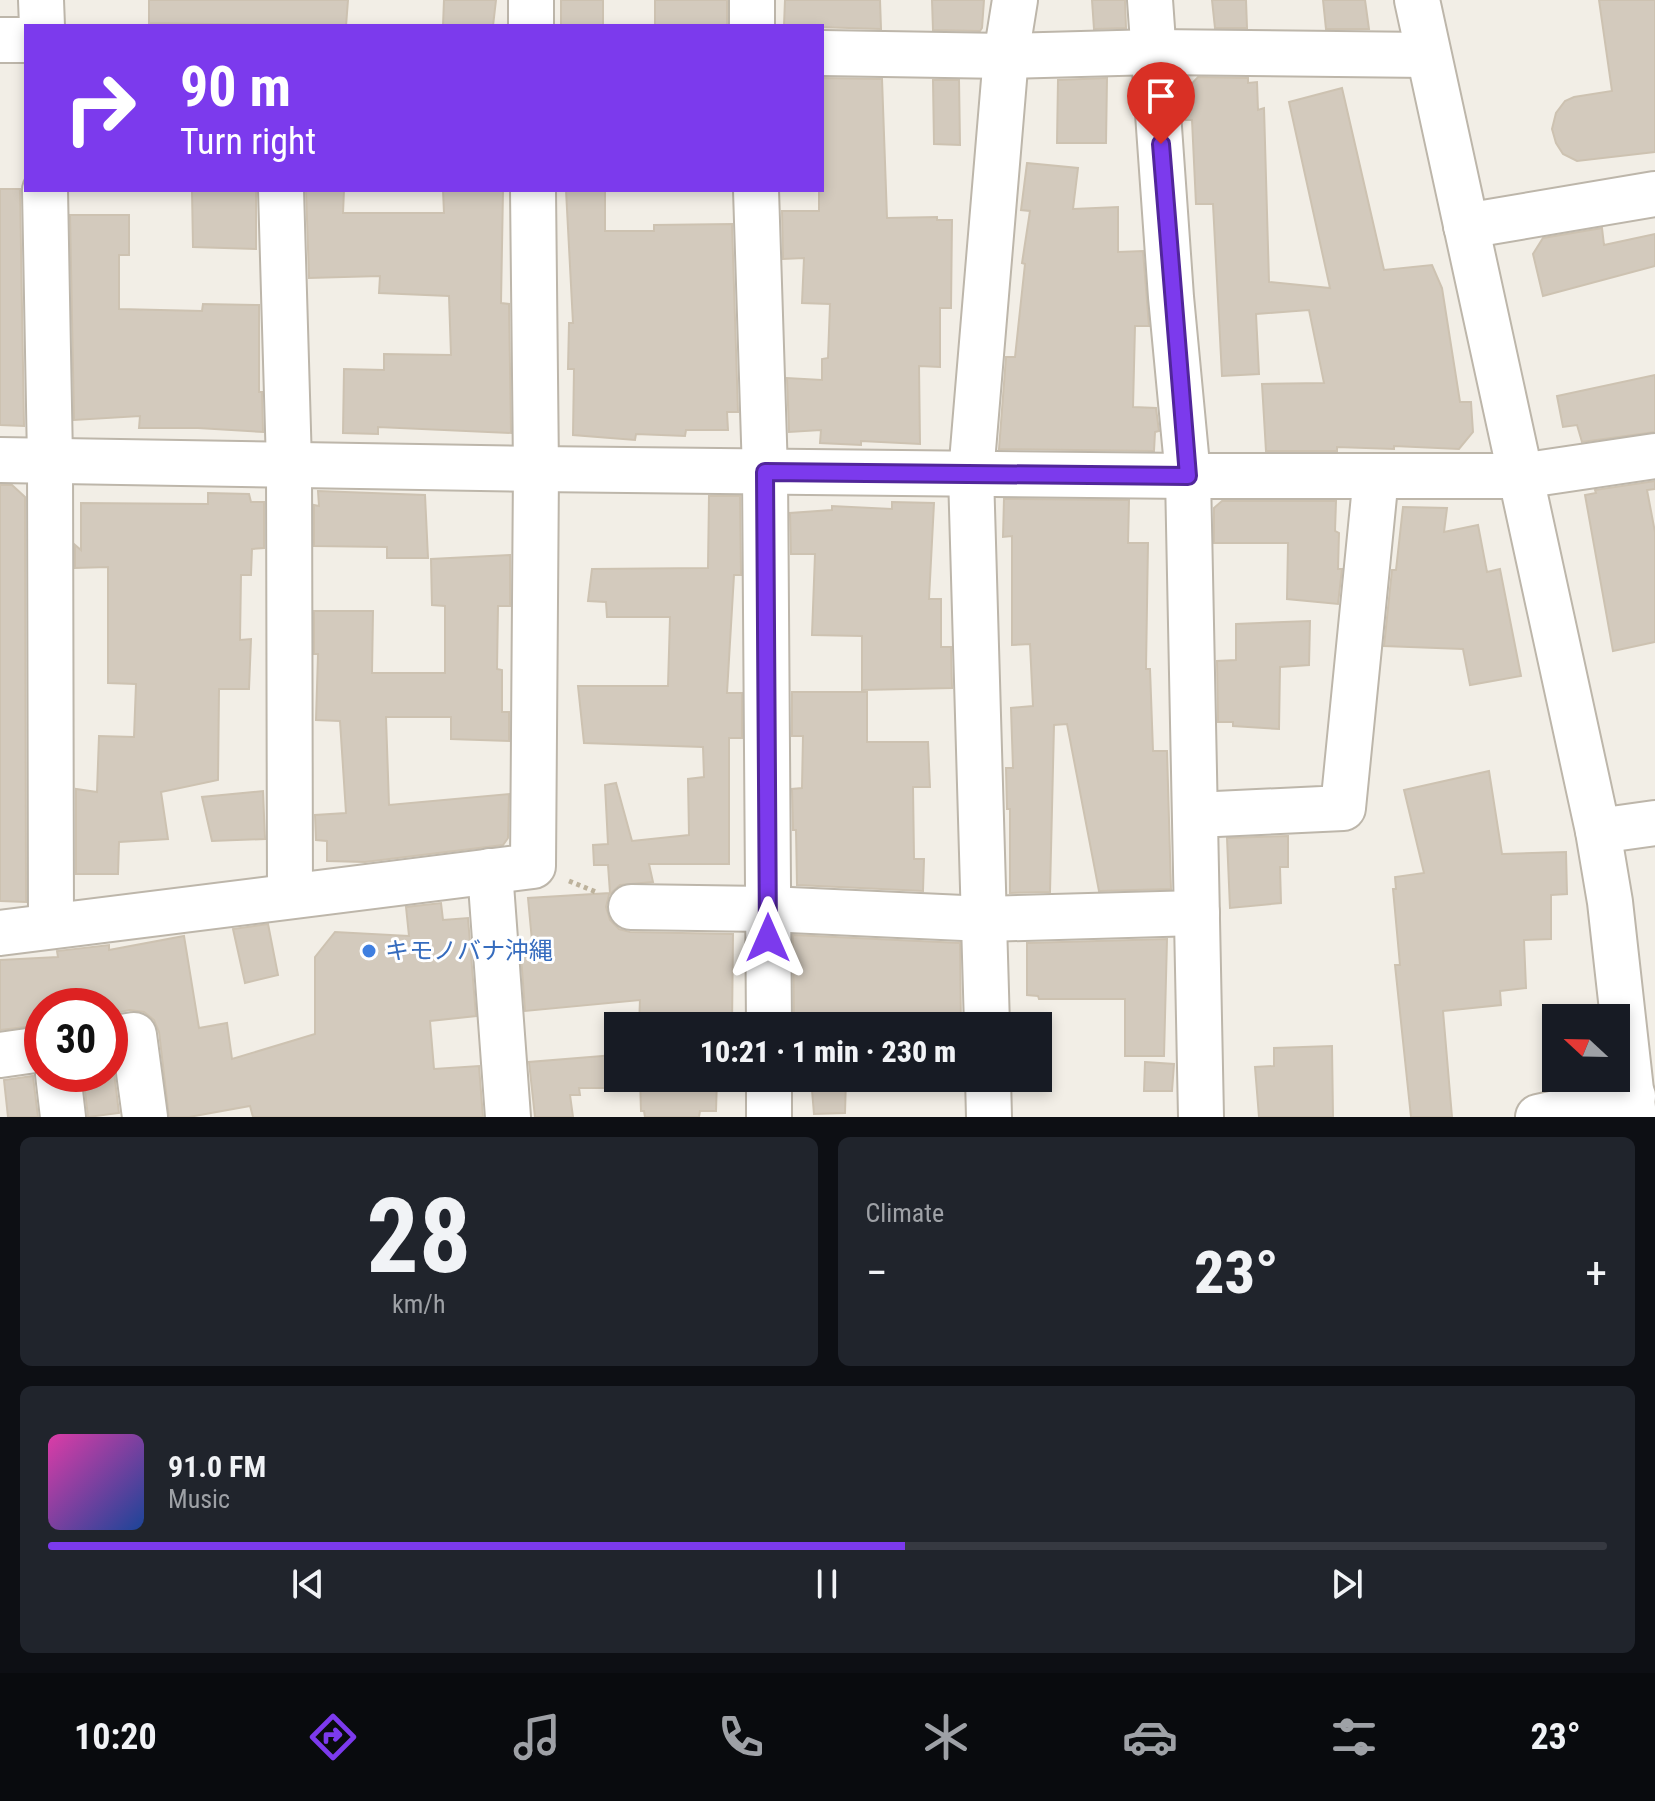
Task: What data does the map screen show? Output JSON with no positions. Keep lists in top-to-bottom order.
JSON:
{
  "places": ["キモノバナ沖縄"],
  "north": "left",
  "page": {
    "turn": ["90 m", "Turn right"],
    "limit": "30",
    "trip": "10:21 · 1 min · 230 m",
    "tile": [
      ["28", "km/h"],
      "Climate"
    ],
    "heat": ["−", "23°", "+"],
    "song": ["91.0 FM", "Music"],
    "tabs": ["10:20", "23°"]
  }
}
